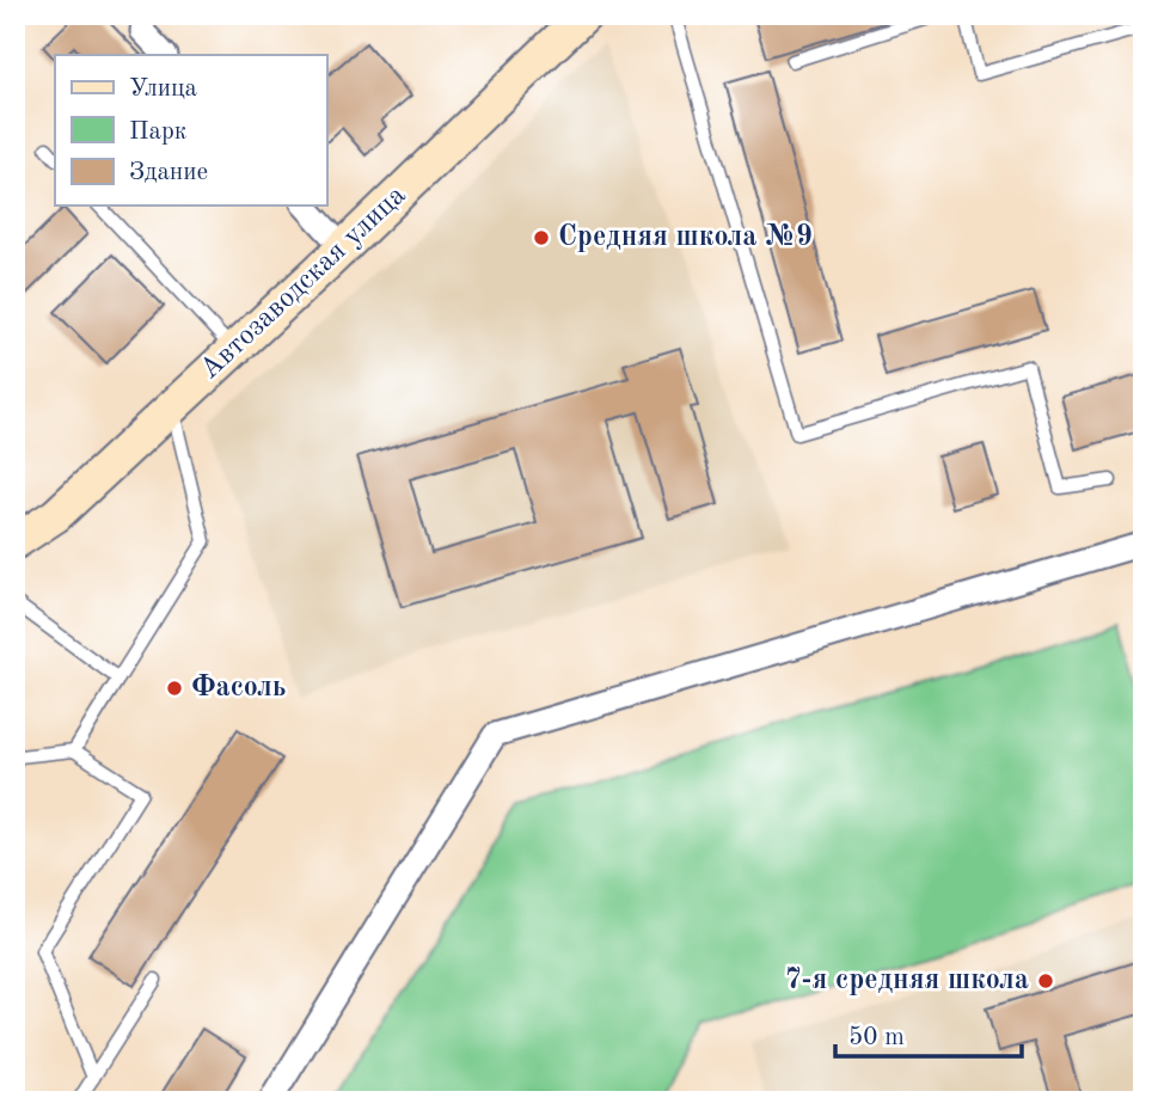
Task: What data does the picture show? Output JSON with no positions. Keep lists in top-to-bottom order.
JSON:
{
  "streets": {
    "street": ["Автозаводская улица"]
  },
  "places": ["Средняя школа №9", "Фасоль", "7-я средняя школа"],
  "legend": ["Улица", "Парк", "Здание"],
  "scale_bar": "50 m"
}
